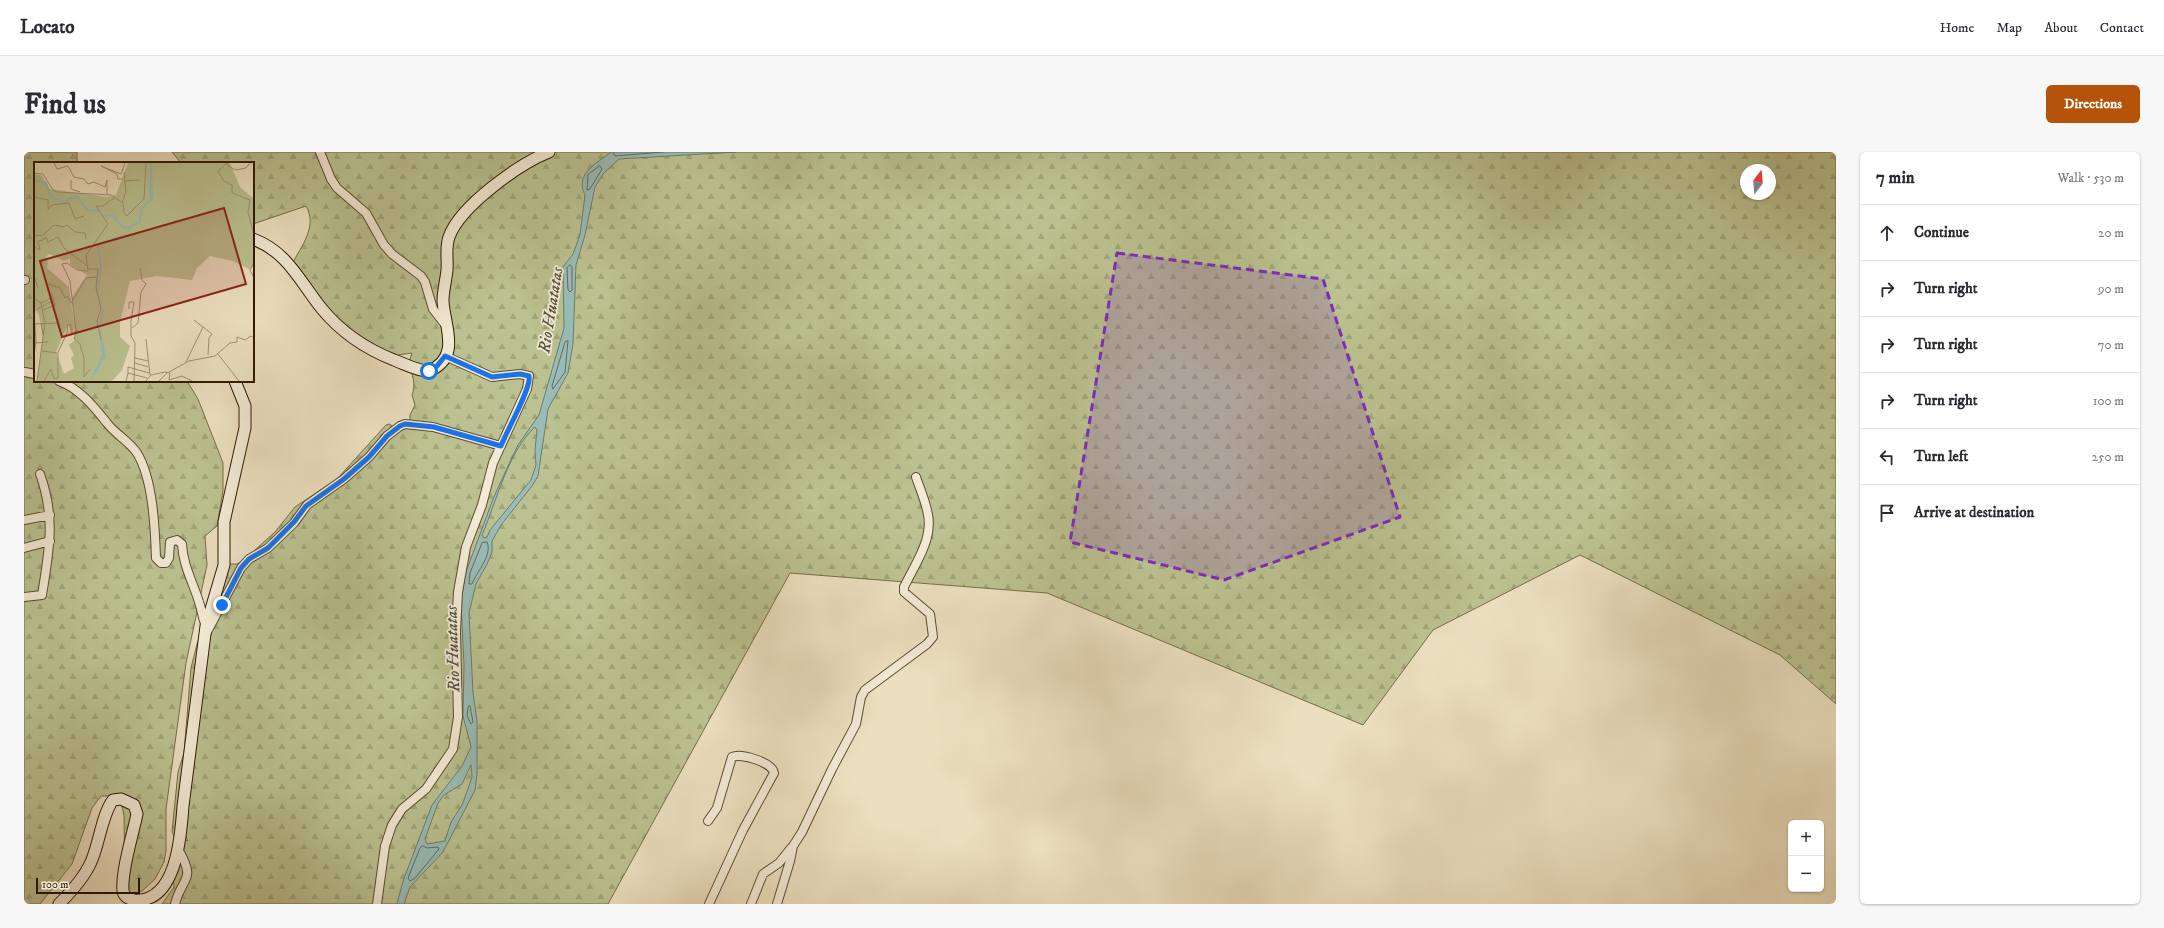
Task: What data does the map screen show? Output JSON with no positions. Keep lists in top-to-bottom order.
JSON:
{
  "water": ["Rio Huatatas"],
  "scale_bar": "100 m",
  "north": "top",
  "page": {
    "header": "Locato",
    "nav": [
      "Home",
      "Map",
      "About",
      "Contact"
    ],
    "buttons": "Directions",
    "title": "Find us",
    "heading": ["7 min", "Walk · 530 m"],
    "list": [
      ["Continue", "20 m"],
      ["Turn right", "90 m"],
      ["Turn right", "70 m"],
      ["Turn right", "100 m"],
      ["Turn left", "250 m"],
      "Arrive at destination"
    ],
    "map_buttons": ["+", "−"],
    "scale": "100 m"
  }
}
